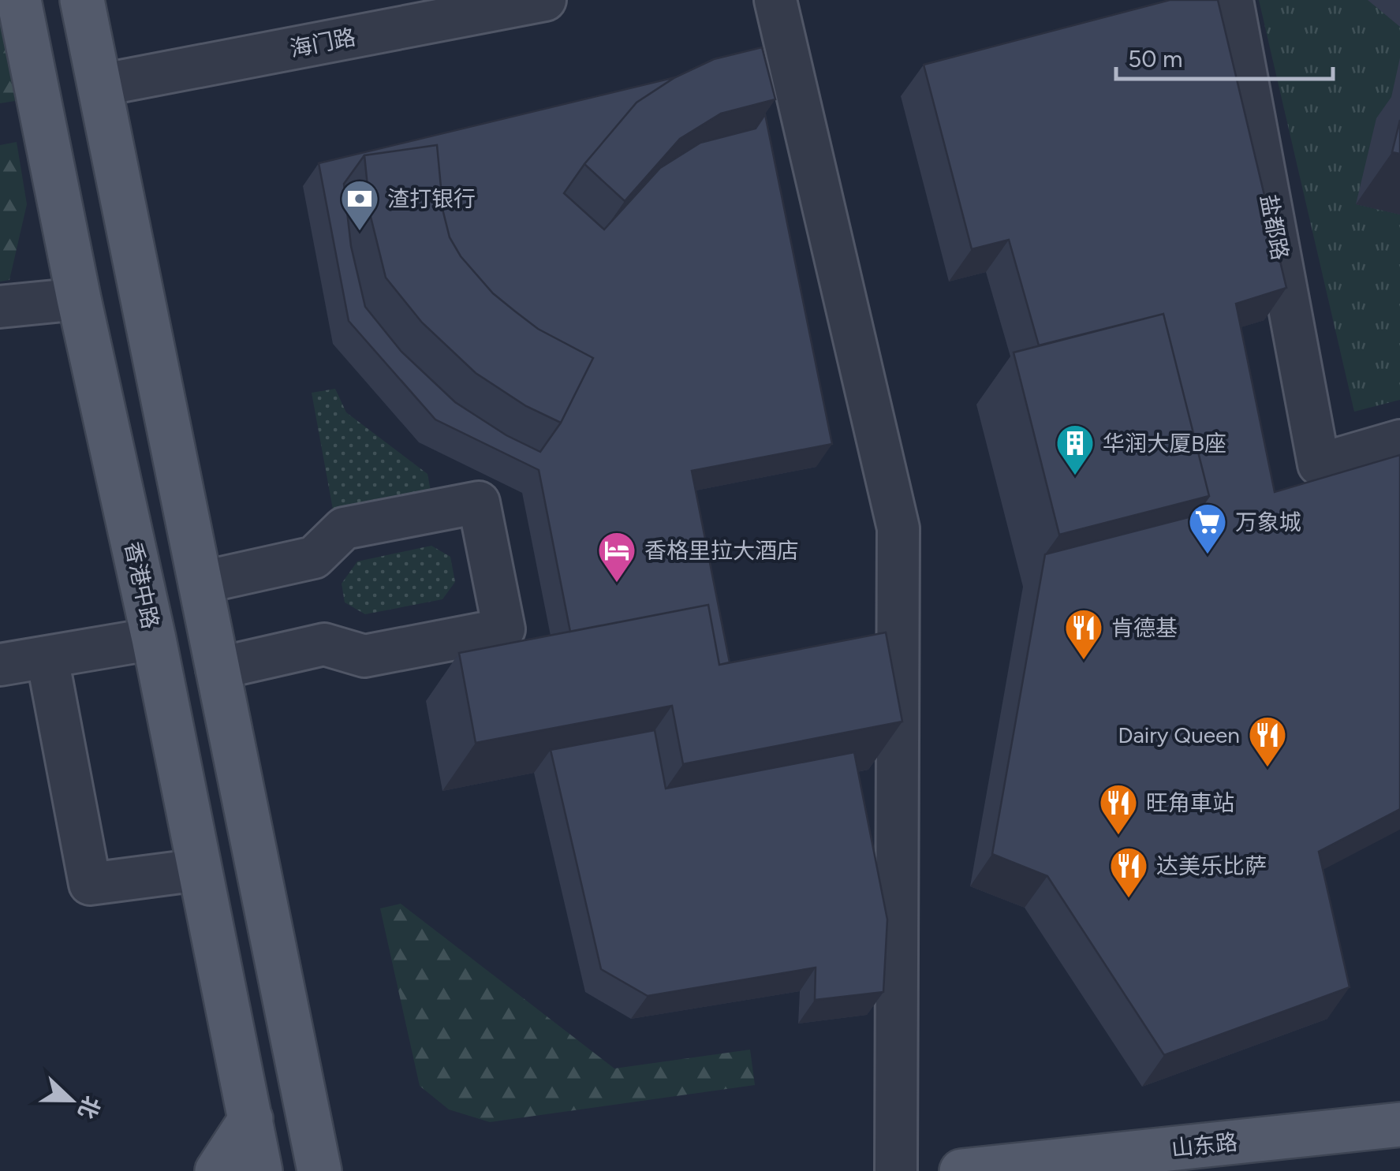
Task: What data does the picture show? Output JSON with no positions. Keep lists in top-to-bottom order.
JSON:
{
  "streets": {
    "main road": ["香港中路", "山东路"],
    "street": ["海门路", "盐都路"]
  },
  "places": {
    "bank": ["渣打银行"],
    "building": ["华润大厦B座"],
    "supermarket": ["万象城"],
    "hotel": ["香格里拉大酒店"],
    "restaurant": [
      "肯德基",
      "Dairy Queen",
      "旺角車站",
      "达美乐比萨"
    ]
  },
  "scale_bar": "50 m",
  "north": "right"
}
